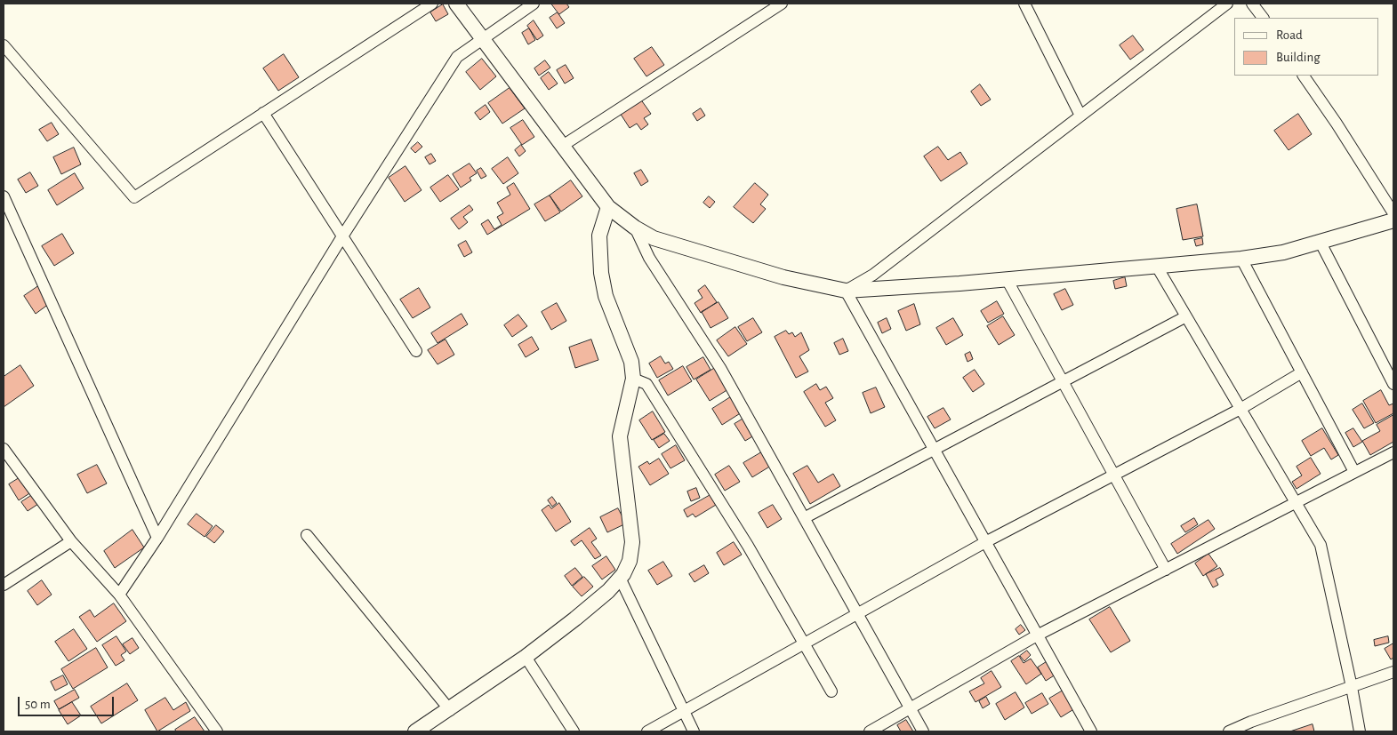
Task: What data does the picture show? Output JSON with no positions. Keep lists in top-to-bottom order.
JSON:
{
  "legend": ["Road", "Building"],
  "scale_bar": "50 m"
}
